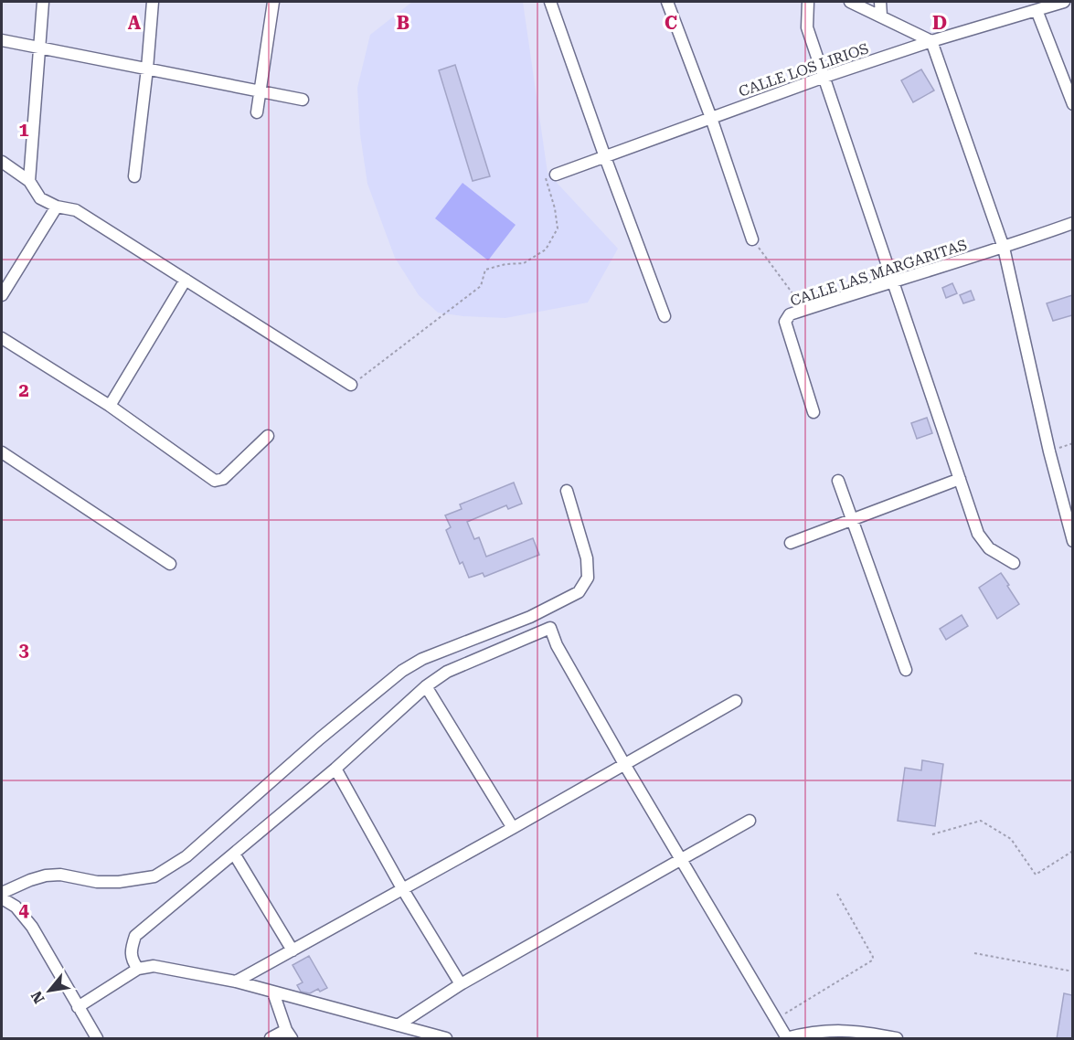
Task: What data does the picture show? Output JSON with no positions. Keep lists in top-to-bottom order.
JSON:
{
  "streets": {
    "street": ["CALLE LOS LIRIOS", "CALLE LAS MARGARITAS"]
  },
  "north": "bottom left",
  "grid": {
    "columns": [
      "A",
      "B",
      "C",
      "D"
    ],
    "rows": [
      "1",
      "2",
      "3",
      "4"
    ]
  }
}
